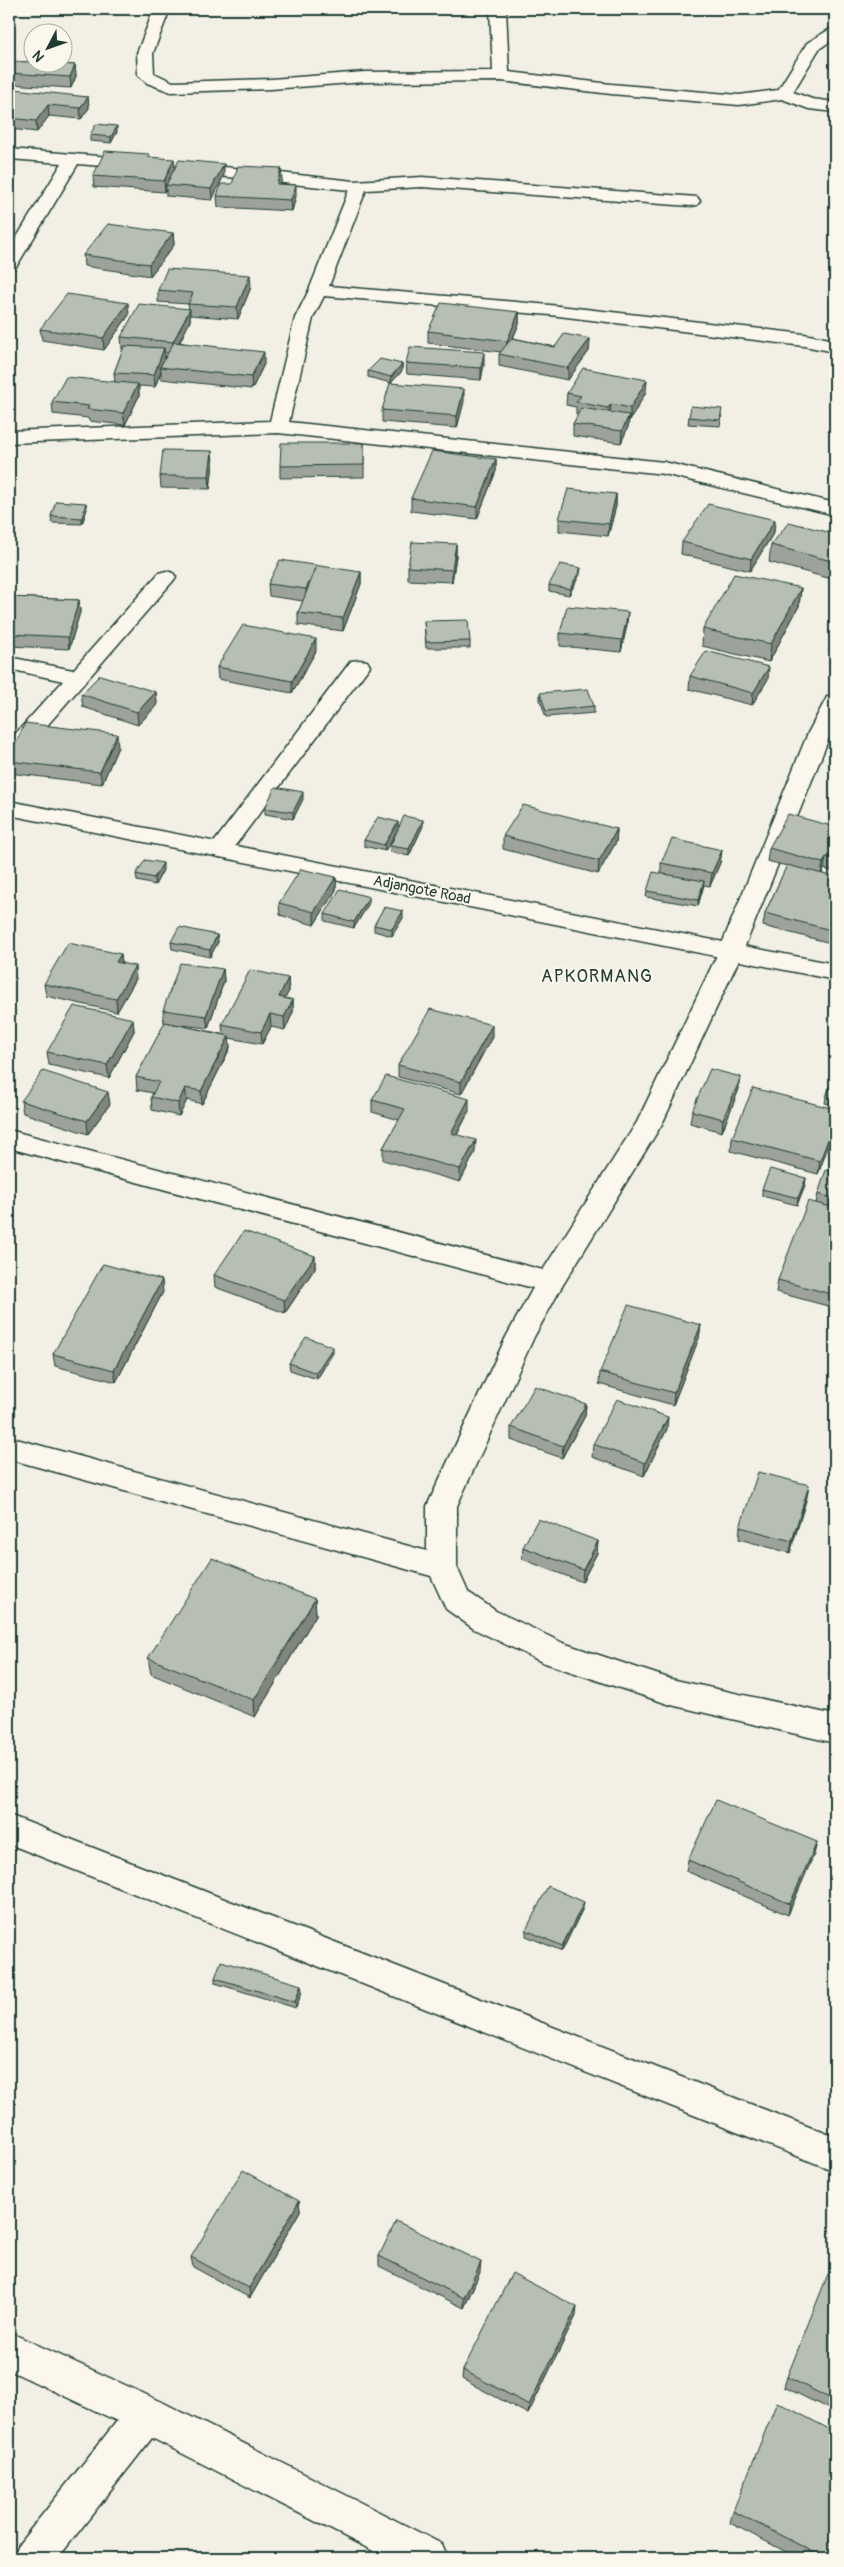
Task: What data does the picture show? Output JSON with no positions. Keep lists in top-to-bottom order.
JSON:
{
  "streets": {
    "street": ["Adjangote Road"]
  },
  "districts": ["APKORMANG"],
  "north": "bottom left"
}
